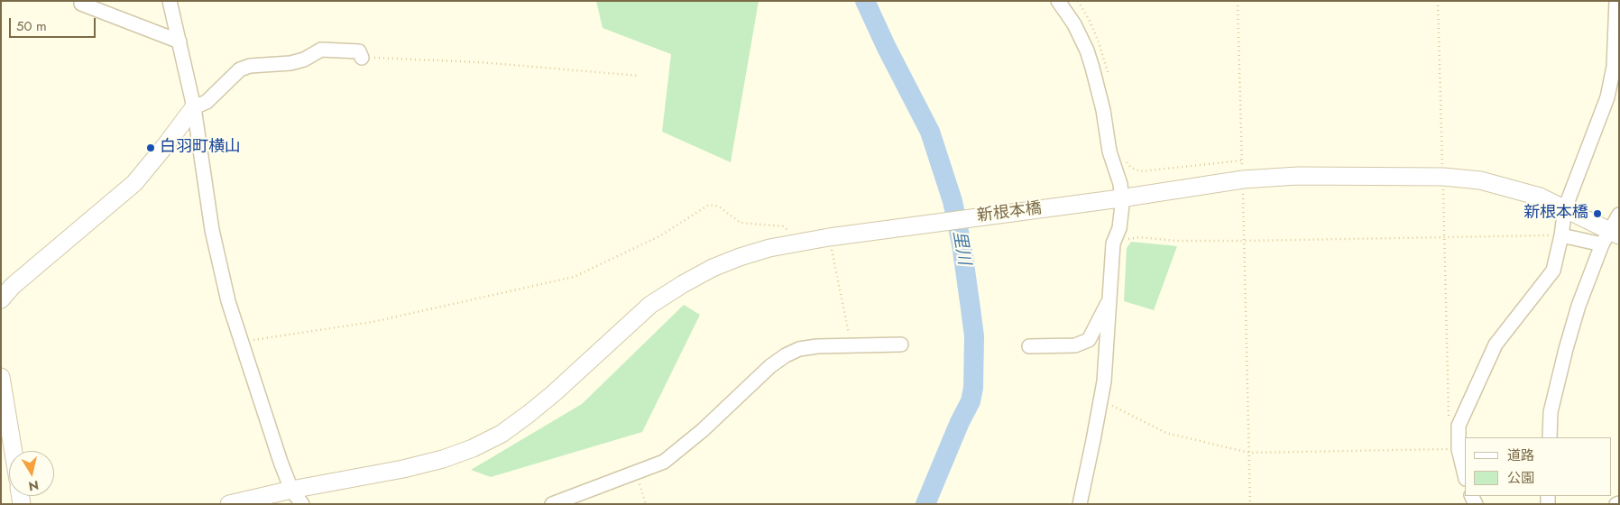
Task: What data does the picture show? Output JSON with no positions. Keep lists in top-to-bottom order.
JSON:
{
  "streets": {
    "street": ["新根本橋"]
  },
  "water": ["里川"],
  "places": ["白羽町横山", "新根本橋"],
  "legend": ["道路", "公園"],
  "scale_bar": "50 m",
  "north": "bottom"
}
